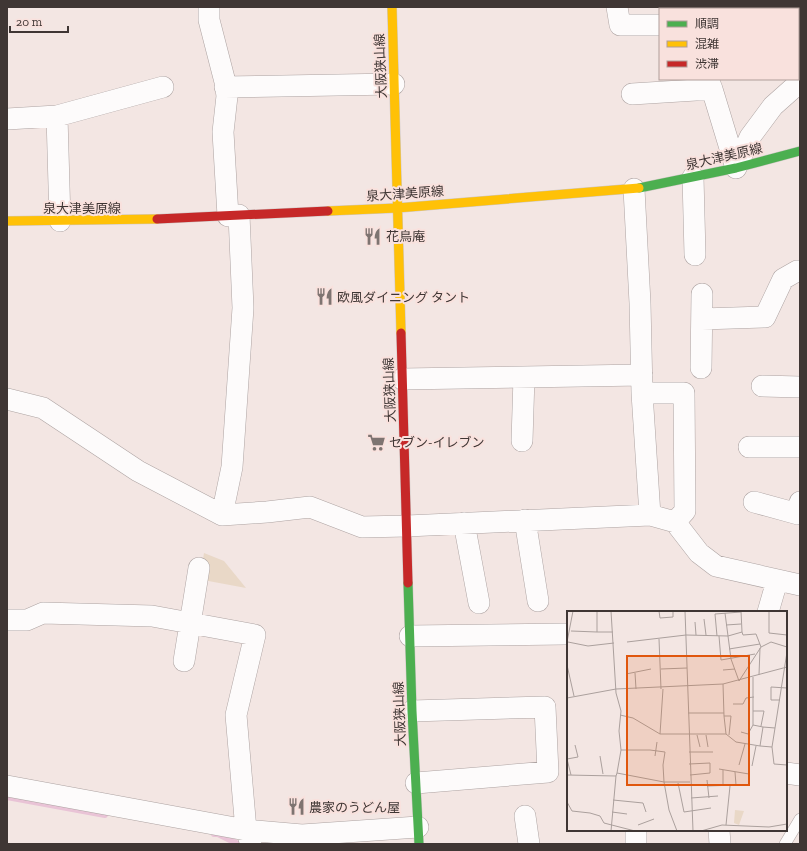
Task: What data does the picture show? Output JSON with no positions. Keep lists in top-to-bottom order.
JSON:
{
  "streets": {
    "main road": ["大阪狭山線", "泉大津美原線"]
  },
  "crossings": [
    ["大阪狭山線", "泉大津美原線"]
  ],
  "places": {
    "restaurant": ["花鳥庵", "欧風ダイニング タント", "農家のうどん屋"],
    "supermarket": ["セブン-イレブン"]
  },
  "legend": ["順調", "混雑", "渋滞"],
  "scale_bar": "20 m"
}
